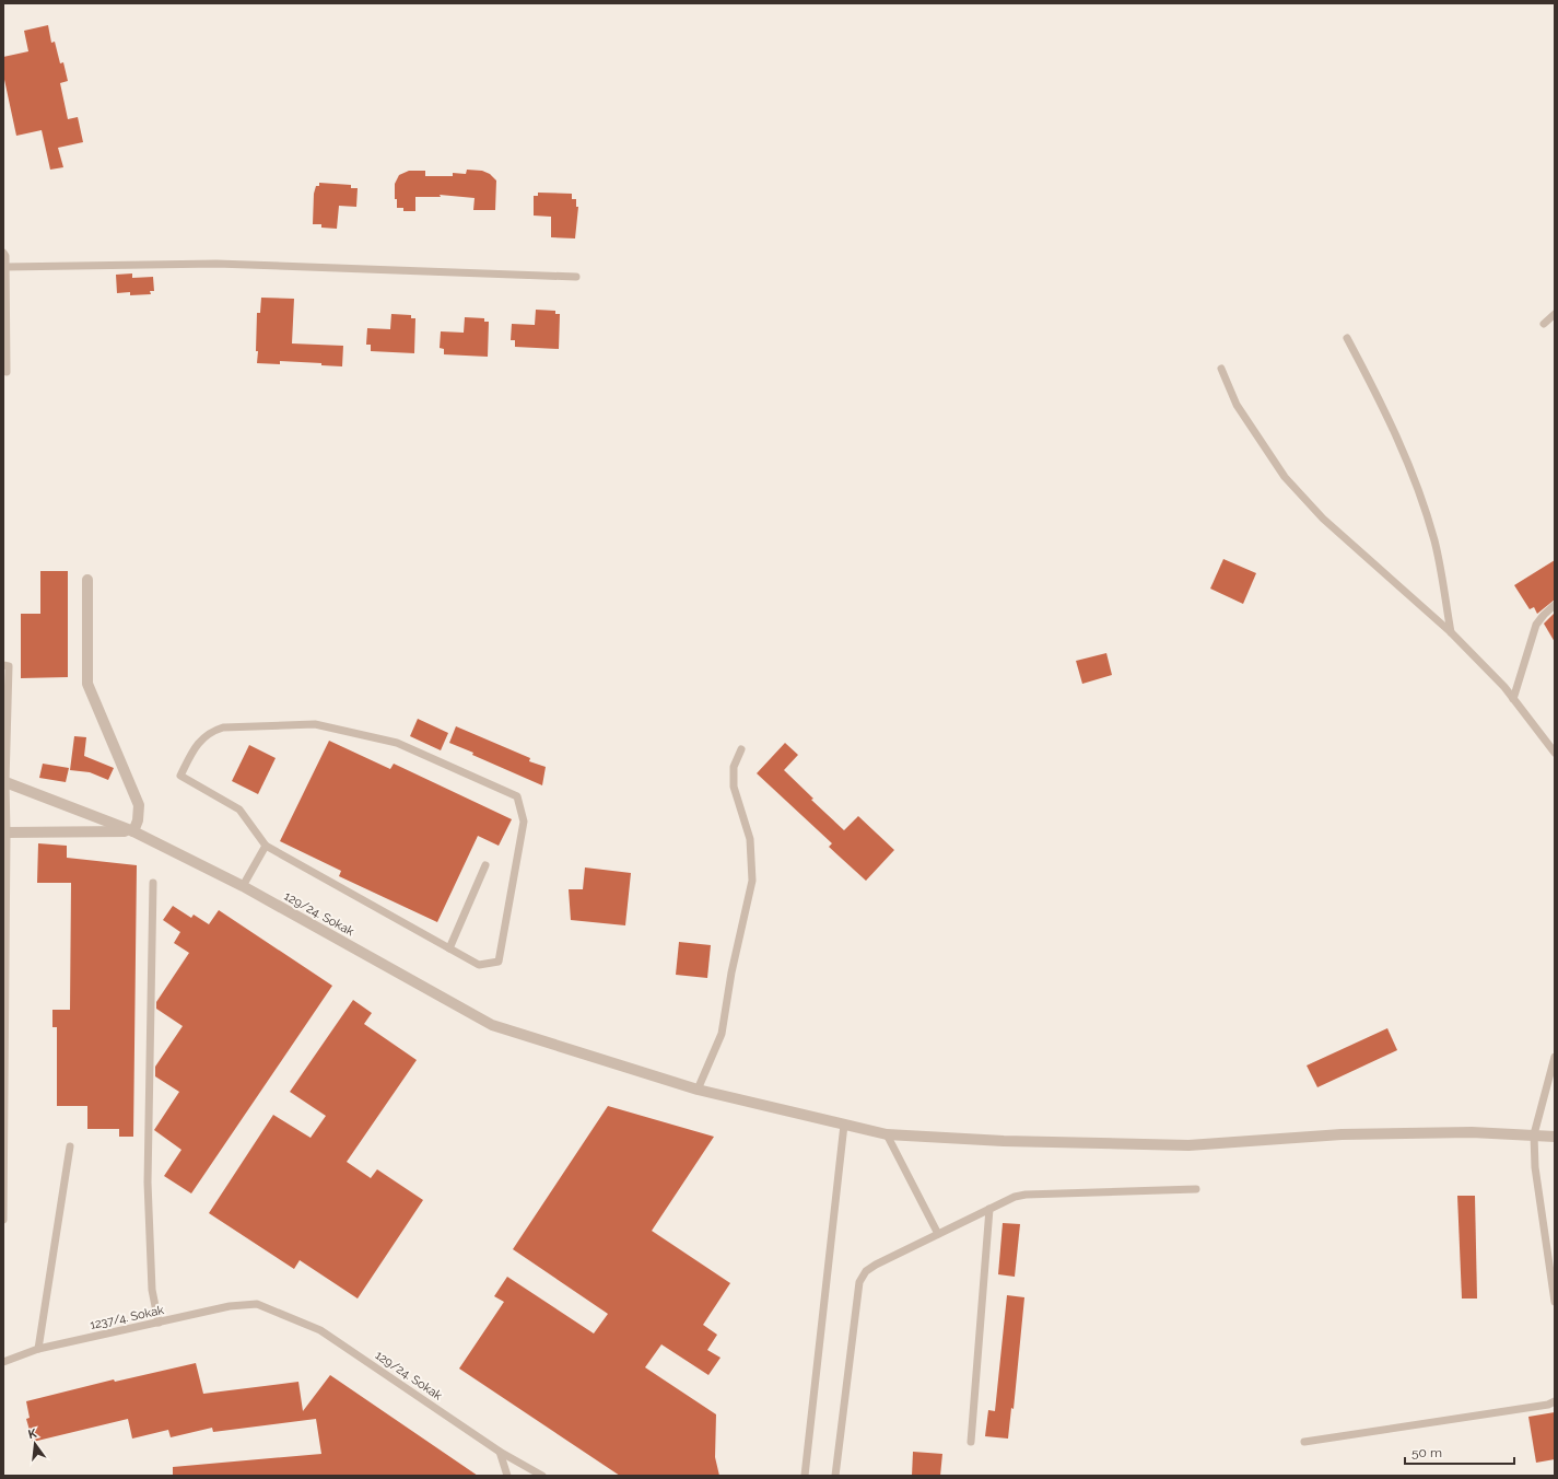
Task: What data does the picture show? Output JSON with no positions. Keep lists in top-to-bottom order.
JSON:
{
  "streets": {
    "street": ["129/24. Sokak"],
    "lane": ["1237/4. Sokak"]
  },
  "crossings": [
    ["129/24. Sokak", "1237/4. Sokak"]
  ],
  "scale_bar": "50 m",
  "north": "top"
}
